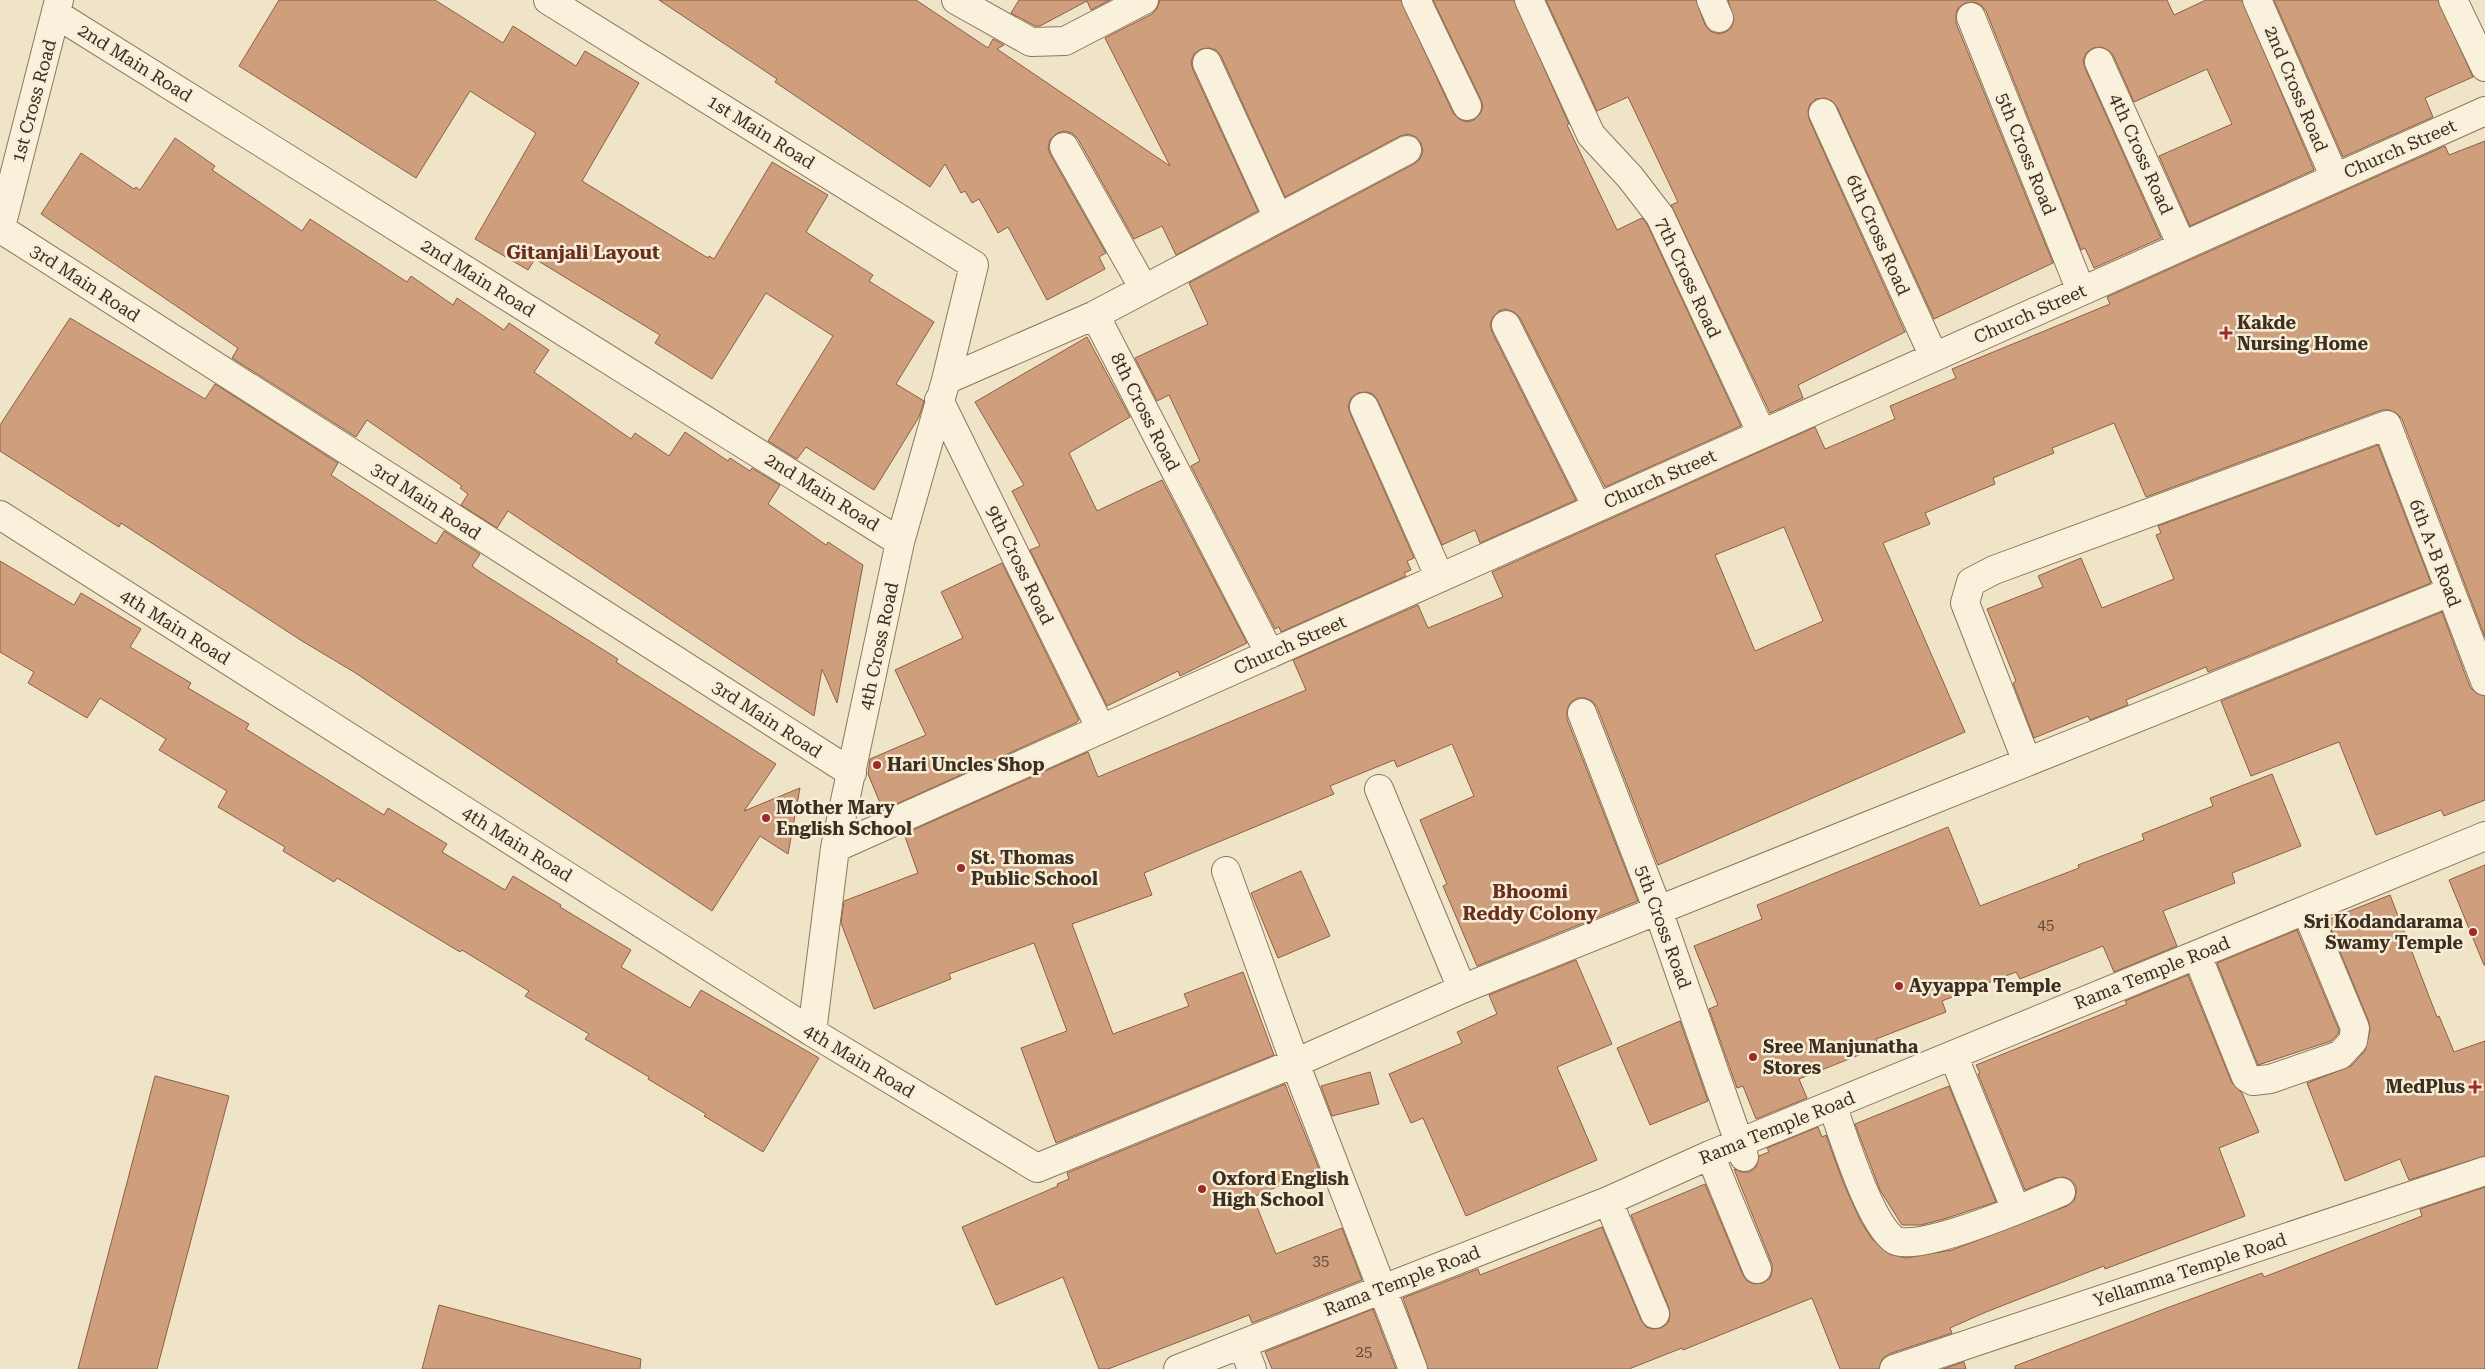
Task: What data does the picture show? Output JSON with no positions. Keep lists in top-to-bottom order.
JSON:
{
  "streets": {
    "street": [
      "2nd Main Road",
      "2nd Cross Road",
      "1st Cross Road",
      "1st Main Road",
      "Church Street",
      "5th Cross Road",
      "4th Cross Road",
      "6th Cross Road",
      "7th Cross Road",
      "3rd Main Road",
      "8th Cross Road",
      "6th A-B Road",
      "9th Cross Road",
      "4th Main Road",
      "Rama Temple Road",
      "Yellamma Temple Road"
    ]
  },
  "crossings": [
    ["2nd Main Road", "1st Cross Road"],
    ["2nd Main Road", "4th Cross Road"],
    ["2nd Cross Road", "Church Street"],
    ["1st Cross Road", "3rd Main Road"],
    ["1st Main Road", "4th Cross Road"],
    ["Church Street", "5th Cross Road"],
    ["Church Street", "4th Cross Road"],
    ["Church Street", "6th Cross Road"],
    ["Church Street", "7th Cross Road"],
    ["Church Street", "8th Cross Road"],
    ["Church Street", "9th Cross Road"],
    ["5th Cross Road", "Rama Temple Road"],
    ["4th Cross Road", "3rd Main Road"],
    ["4th Cross Road", "9th Cross Road"],
    ["4th Cross Road", "4th Main Road"]
  ],
  "districts": ["Gitanjali Layout", "Bhoomi Reddy Colony"],
  "places": {
    "health": ["Kakde Nursing Home", "MedPlus"],
    "other": [
      "Hari Uncles Shop",
      "Mother Mary English School",
      "St. Thomas Public School",
      "Sri Kodandarama Swamy Temple",
      "Ayyappa Temple",
      "Sree Manjunatha Stores",
      "Oxford English High School"
    ]
  },
  "house_numbers": ["45", "35", "25"]
}
